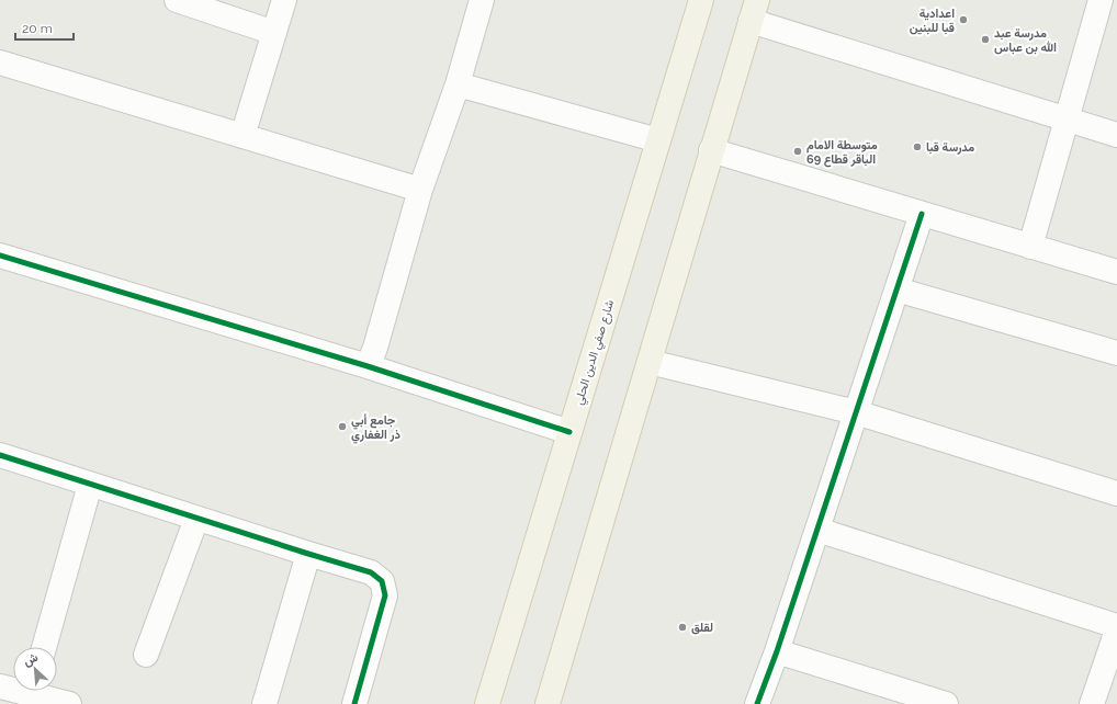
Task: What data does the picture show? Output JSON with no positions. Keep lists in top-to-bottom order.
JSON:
{
  "streets": {
    "main road": ["شارع صفي الدين الحلي"]
  },
  "places": [
    "اعدادية قبا للبنين",
    "مدرسة عبد الله بن عباس",
    "مدرسة قبا",
    "متوسطة الامام الباقر قطاع 69",
    "جامع أبي ذر الغفاري",
    "لقلق"
  ],
  "scale_bar": "20 m",
  "north": "top left"
}
